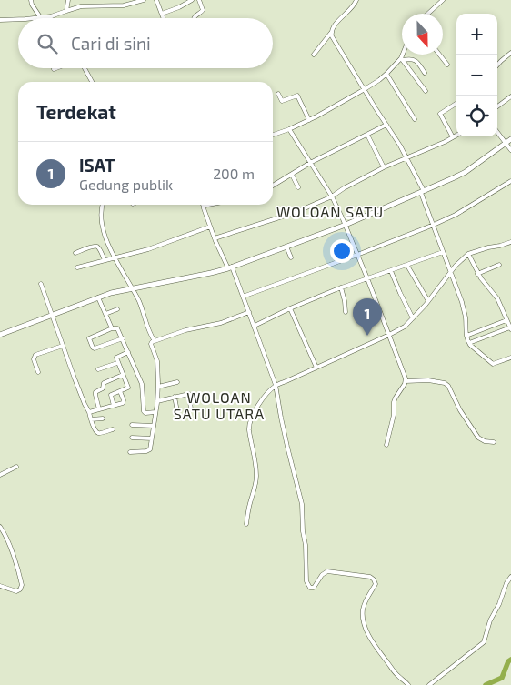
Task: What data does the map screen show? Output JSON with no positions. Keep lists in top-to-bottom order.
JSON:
{
  "districts": ["WOLOAN SATU", "WOLOAN SATU UTARA"],
  "north": "bottom",
  "page": {
    "map_buttons": ["+", "−"],
    "search": "Cari di sini",
    "heading": "Terdekat",
    "list": [
      {
        "mark": "1",
        "name": "ISAT",
        "note": "Gedung publik",
        "value": "200 m"
      }
    ],
    "pins": "1"
  }
}
